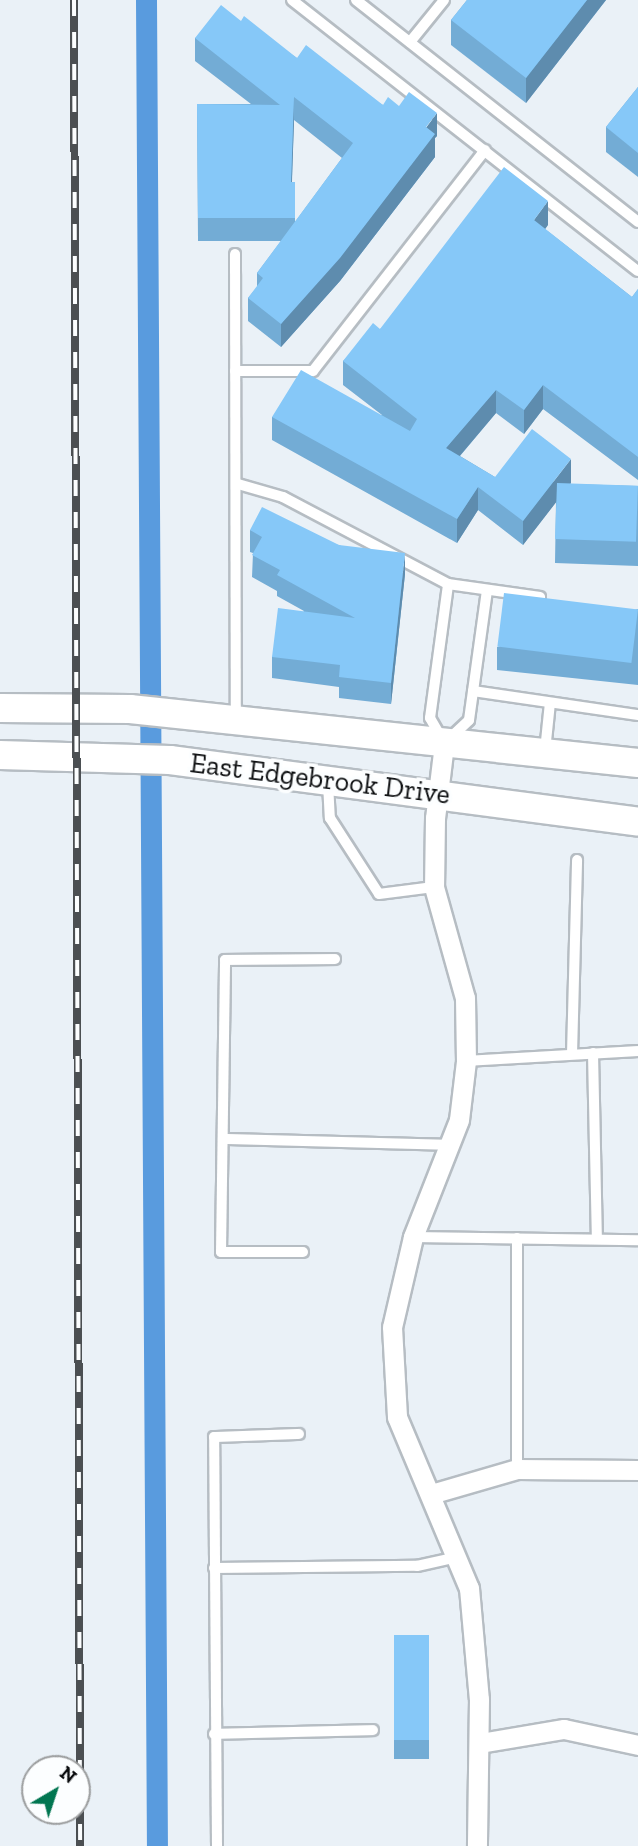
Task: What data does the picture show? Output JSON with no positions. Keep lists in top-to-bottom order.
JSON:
{
  "streets": {
    "main road": ["East Edgebrook Drive"]
  },
  "north": "top right"
}
